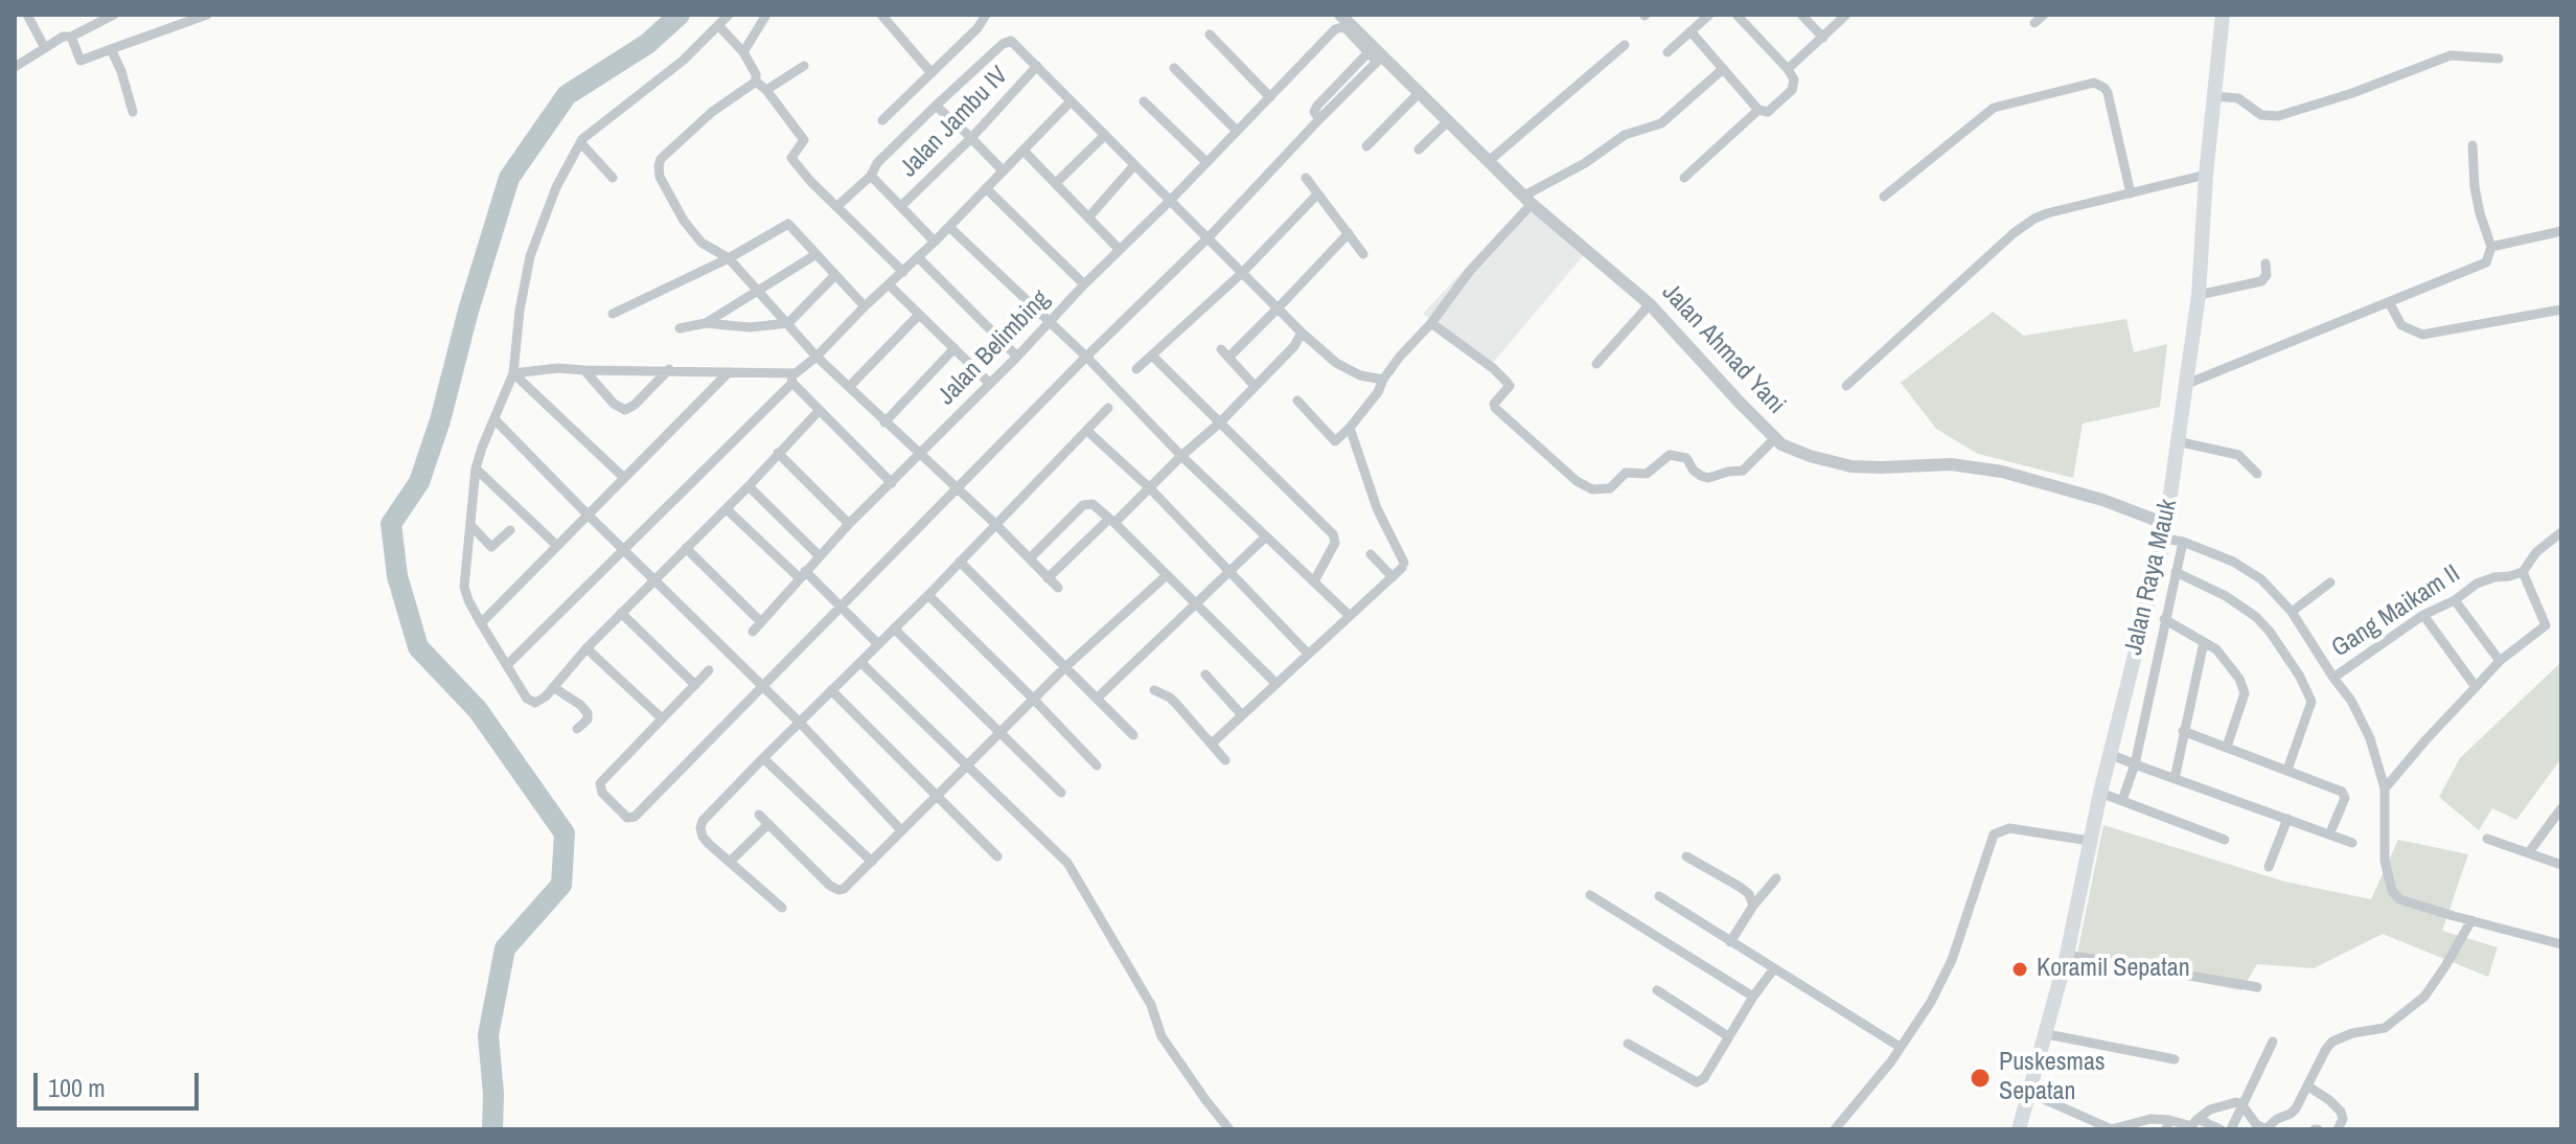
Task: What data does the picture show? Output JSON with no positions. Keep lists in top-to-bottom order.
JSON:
{
  "streets": {
    "main road": ["Jalan Raya Mauk"],
    "street": [
      "Jalan Jambu IV",
      "Jalan Belimbing",
      "Jalan Ahmad Yani",
      "Gang Maikam II"
    ]
  },
  "crossings": [
    ["Jalan Ahmad Yani", "Jalan Raya Mauk"]
  ],
  "places": ["Koramil Sepatan", "Puskesmas Sepatan"],
  "scale_bar": "100 m"
}
